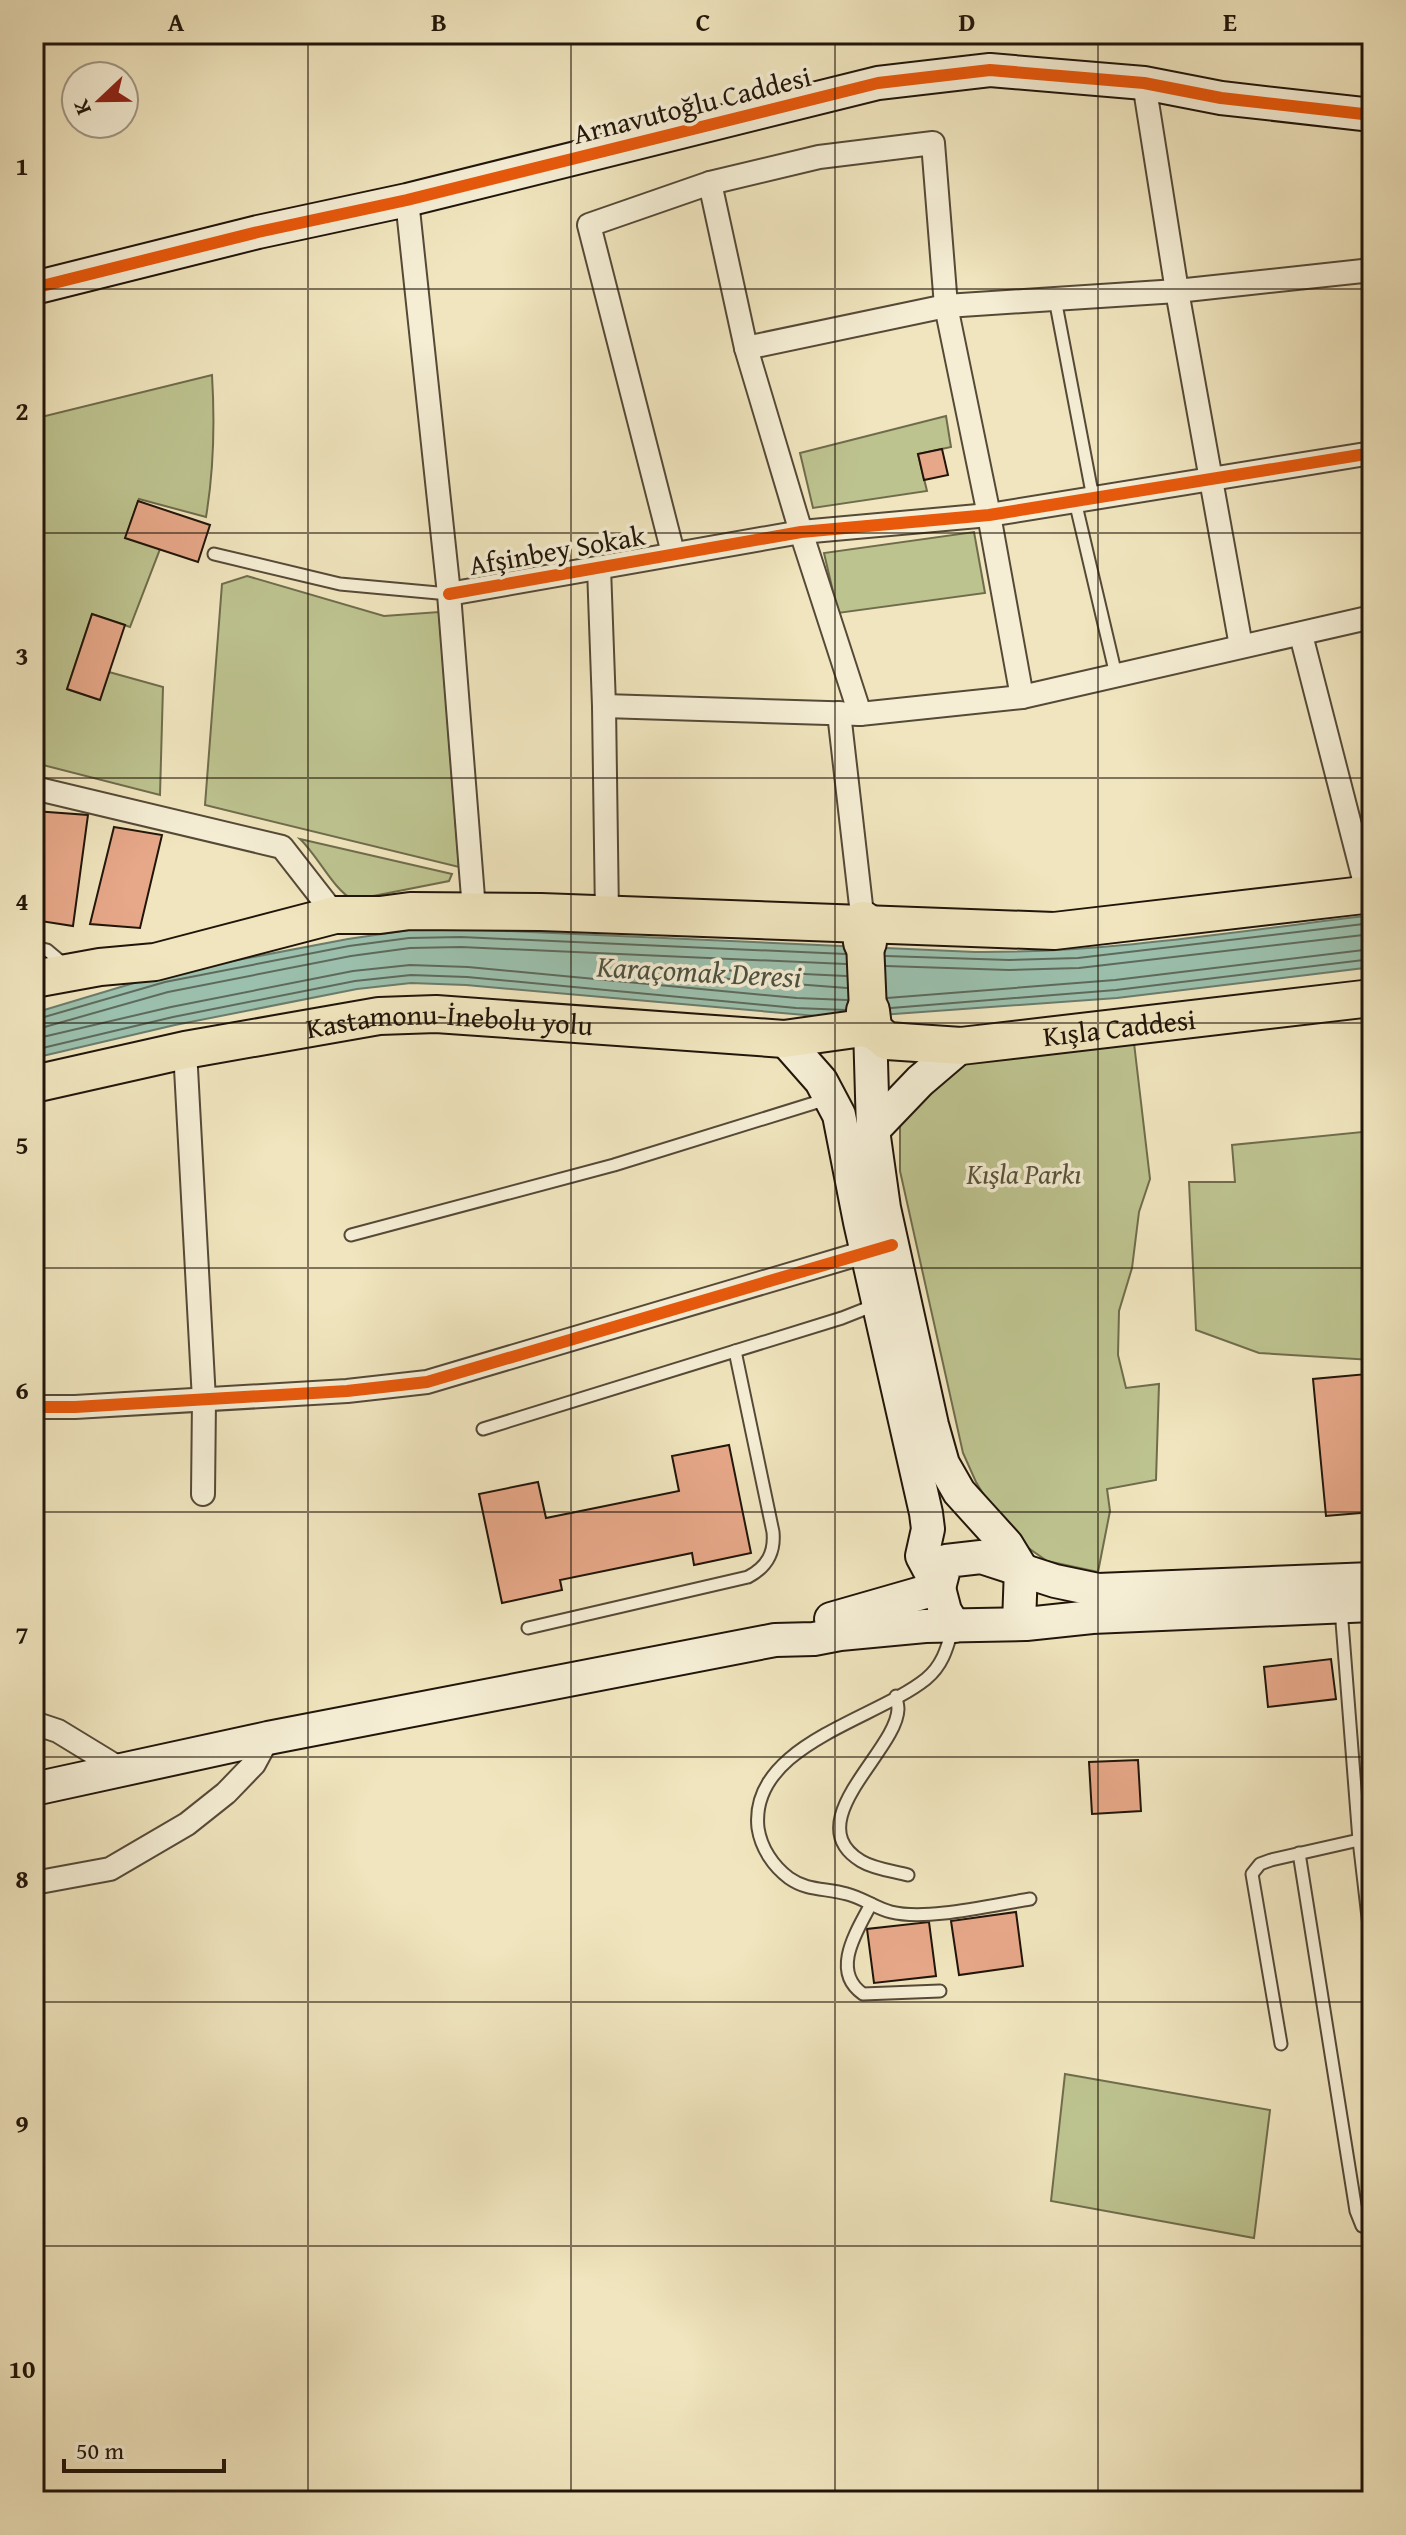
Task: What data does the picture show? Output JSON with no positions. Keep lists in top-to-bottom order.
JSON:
{
  "streets": {
    "main road": ["Arnavutoğlu Caddesi", "Kastamonu-İnebolu yolu", "Kışla Caddesi"],
    "street": ["Afşinbey Sokak"]
  },
  "crossings": [
    ["Kastamonu-İnebolu yolu", "Kışla Caddesi"]
  ],
  "water": ["Karaçomak Deresi"],
  "parks": ["Kışla Parkı"],
  "scale_bar": "50 m",
  "north": "left",
  "grid": {
    "columns": [
      "A",
      "B",
      "C",
      "D",
      "E"
    ],
    "rows": [
      "1",
      "2",
      "3",
      "4",
      "5",
      "6",
      "7",
      "8",
      "9",
      "10"
    ]
  }
}
